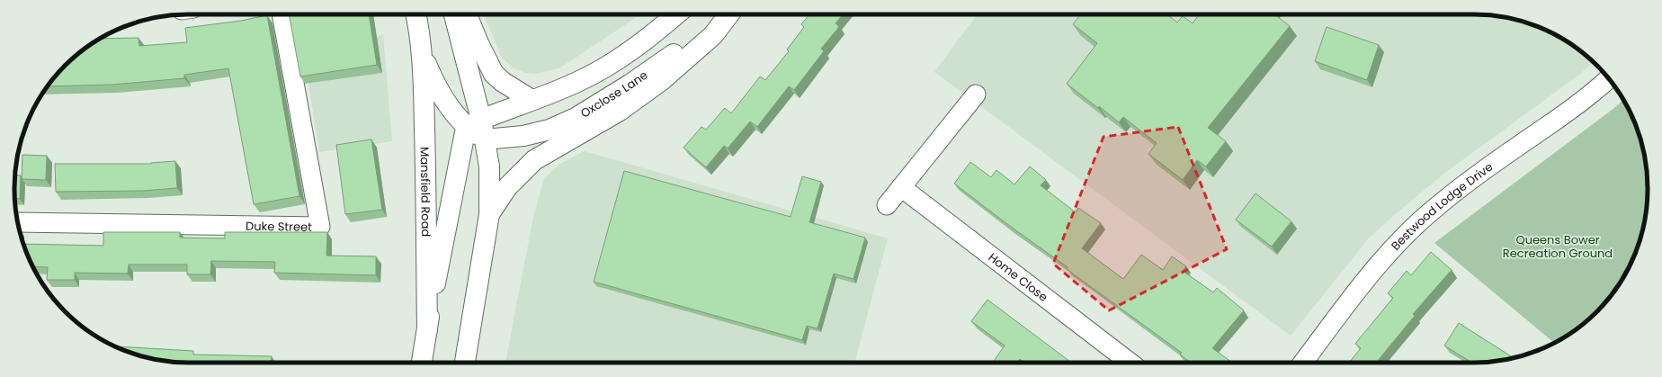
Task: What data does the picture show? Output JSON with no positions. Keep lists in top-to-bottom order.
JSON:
{
  "streets": {
    "main road": ["Oxclose Lane", "Mansfield Road"],
    "street": ["Bestwood Lodge Drive", "Duke Street", "Home Close"]
  },
  "crossings": [
    ["Oxclose Lane", "Mansfield Road"]
  ],
  "parks": ["Queens Bower Recreation Ground"]
}
